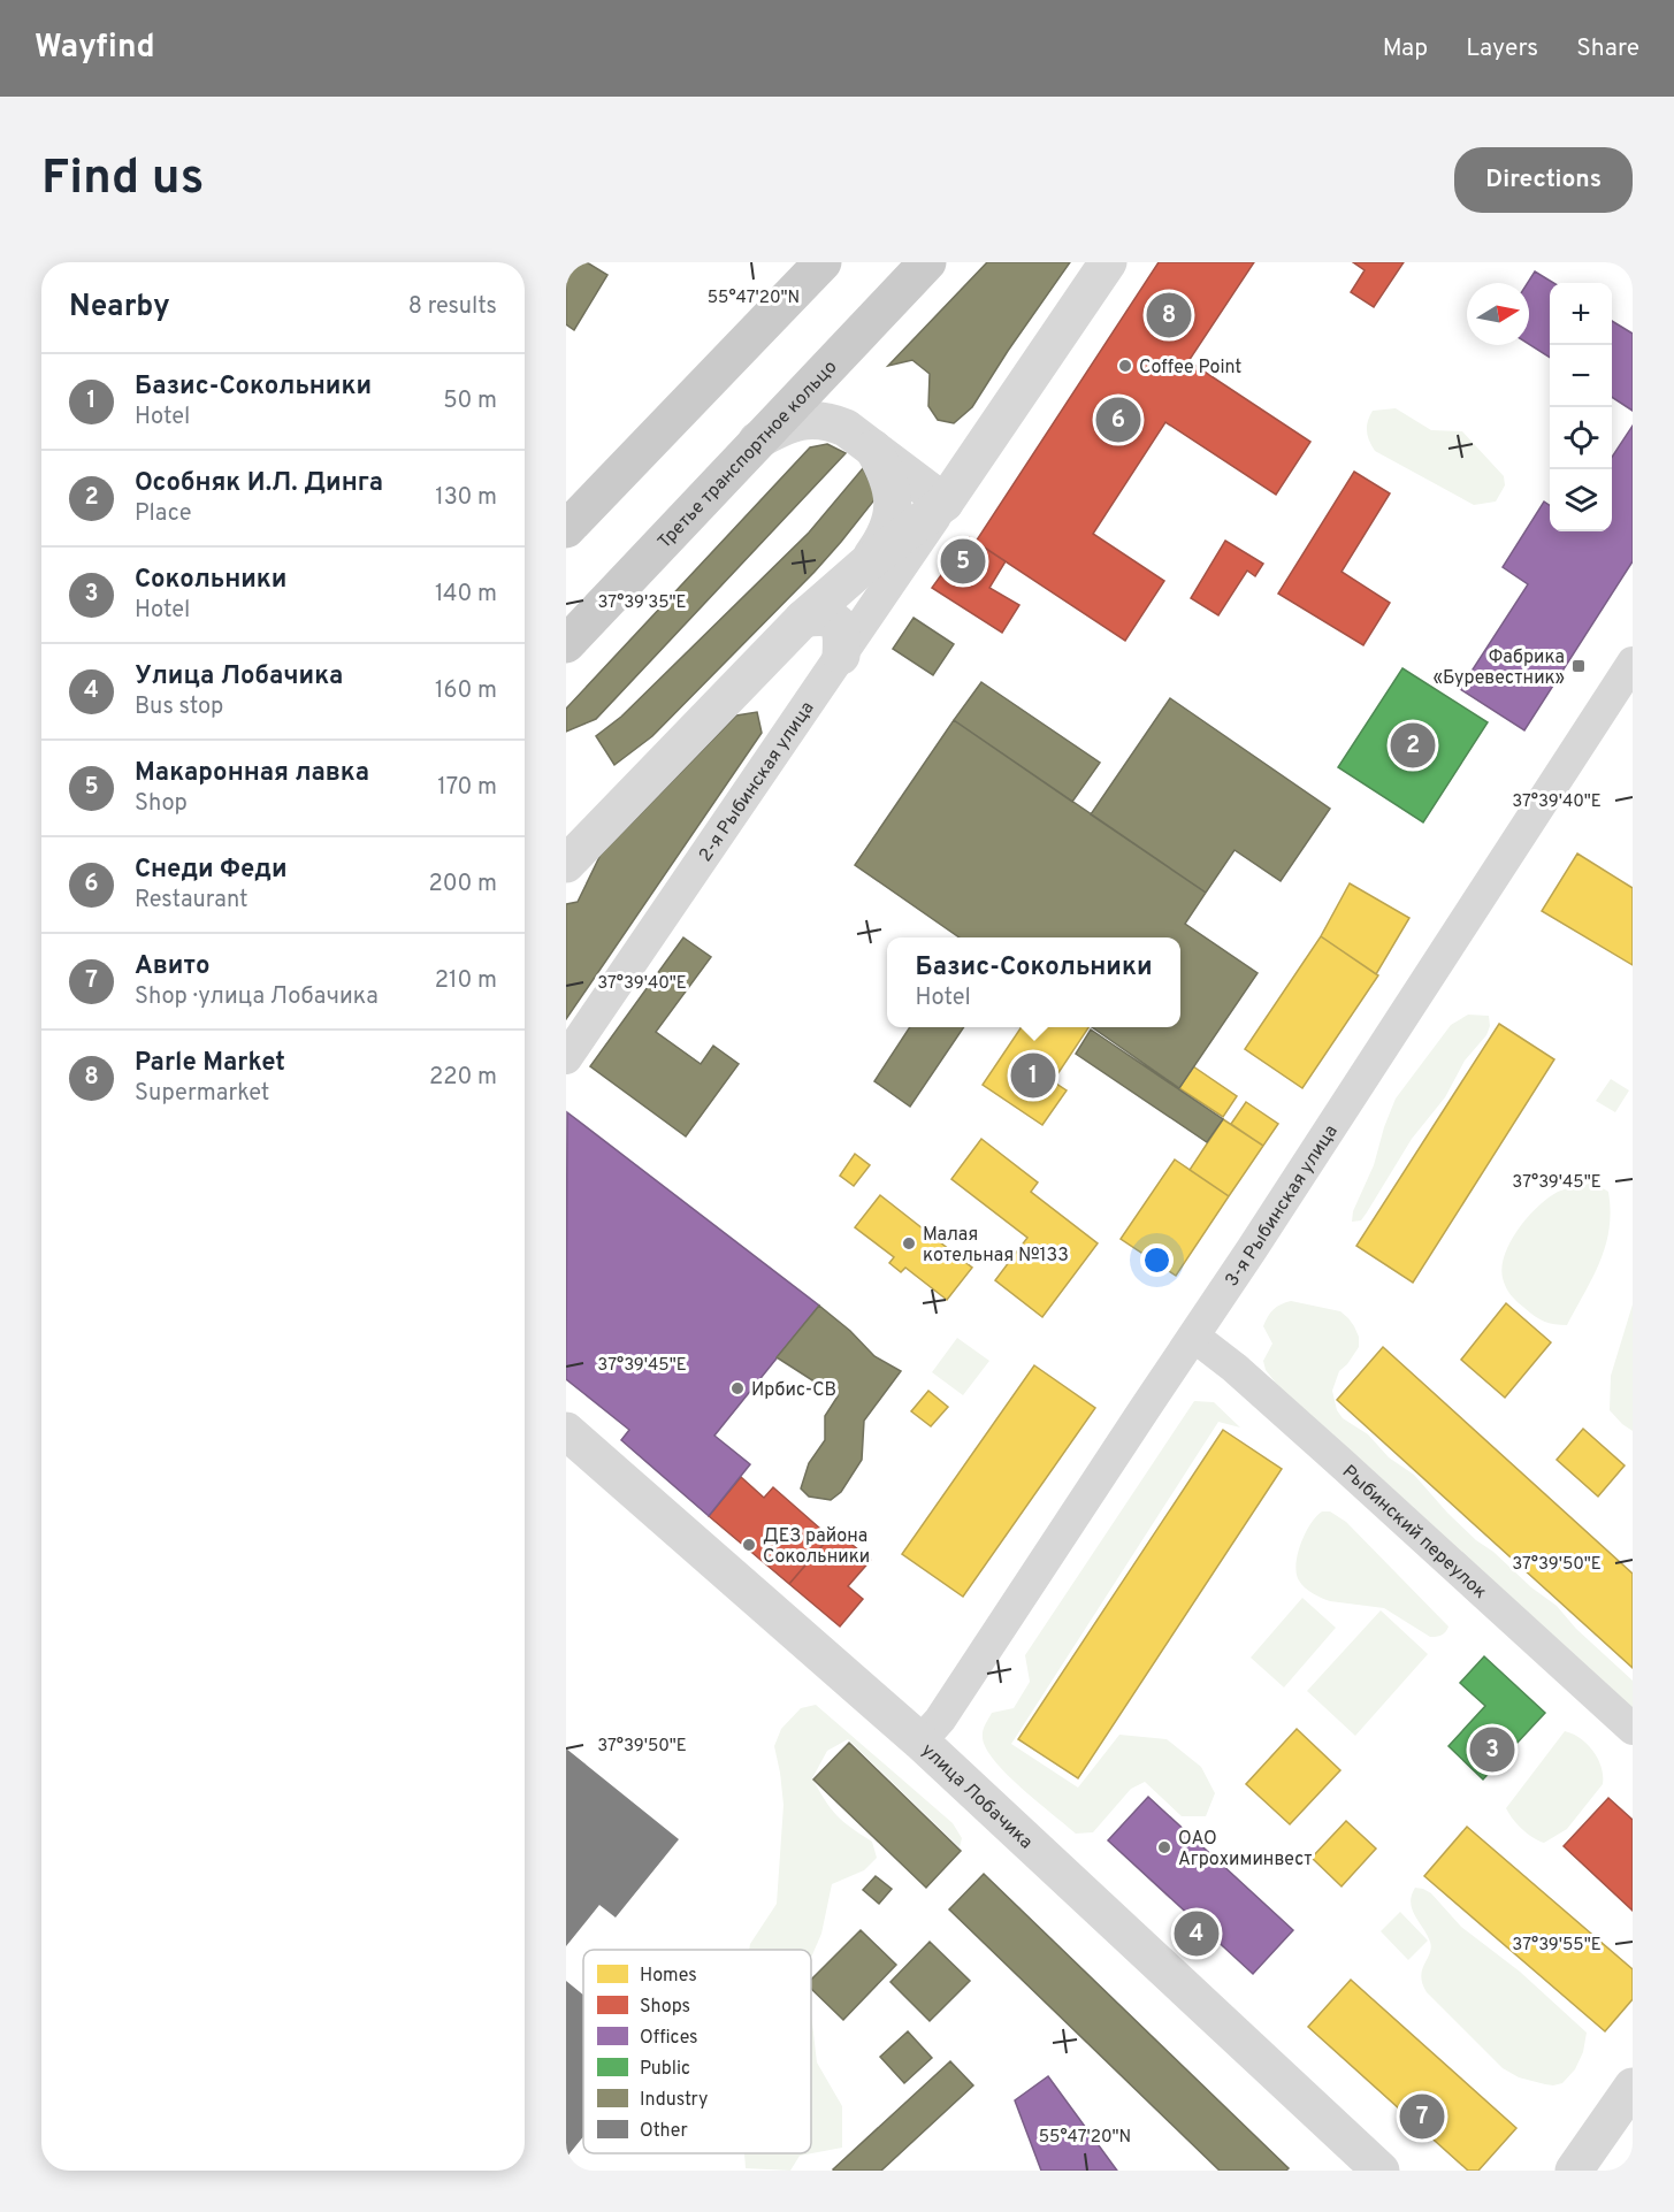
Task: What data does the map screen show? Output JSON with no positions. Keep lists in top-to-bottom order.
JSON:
{
  "streets": {
    "main road": ["Третье транспортное кольцо"],
    "street": [
      "2-я Рыбинская улица",
      "3-я Рыбинская улица",
      "Рыбинский переулок",
      "улица Лобачика"
    ]
  },
  "crossings": [
    ["3-я Рыбинская улица", "Рыбинский переулок"],
    ["3-я Рыбинская улица", "улица Лобачика"]
  ],
  "places": {
    "other": [
      "Coffee Point",
      "Малая котельная №133",
      "Ирбис-СВ",
      "ДЕЗ района Сокольники",
      "ОАО Агрохиминвест"
    ],
    "transit": ["Фабрика «Буревестник»"]
  },
  "legend": [
    "Homes",
    "Shops",
    "Offices",
    "Public",
    "Industry",
    "Other"
  ],
  "north": "right",
  "page": {
    "header": "Wayfind",
    "nav": ["Map", "Layers", "Share"],
    "buttons": "Directions",
    "title": "Find us",
    "heading": ["Nearby", "8 results"],
    "map_buttons": ["+", "−"],
    "pins": [
      "8",
      "6",
      "5",
      "2",
      "1",
      "3",
      "4",
      "7"
    ],
    "list": [
      {
        "mark": "1",
        "name": "Базис-Сокольники",
        "note": "Hotel",
        "value": "50 m"
      },
      {
        "mark": "2",
        "name": "Особняк И.Л. Динга",
        "note": "Place",
        "value": "130 m"
      },
      {
        "mark": "3",
        "name": "Сокольники",
        "note": "Hotel",
        "value": "140 m"
      },
      {
        "mark": "4",
        "name": "Улица Лобачика",
        "note": "Bus stop",
        "value": "160 m"
      },
      {
        "mark": "5",
        "name": "Макаронная лавка",
        "note": "Shop",
        "value": "170 m"
      },
      {
        "mark": "6",
        "name": "Снеди Феди",
        "note": "Restaurant",
        "value": "200 m"
      },
      {
        "mark": "7",
        "name": "Авито",
        "note": "Shop · улица Лобачика",
        "value": "210 m"
      },
      {
        "mark": "8",
        "name": "Parle Market",
        "note": "Supermarket",
        "value": "220 m"
      }
    ],
    "popup": ["Базис-Сокольники", "Hotel"]
  },
  "coordinates": [
    "55°47'20\"N",
    "37°39'35\"E",
    "37°39'40\"E",
    "37°39'45\"E",
    "37°39'50\"E",
    "37°39'55\"E"
  ]
}
